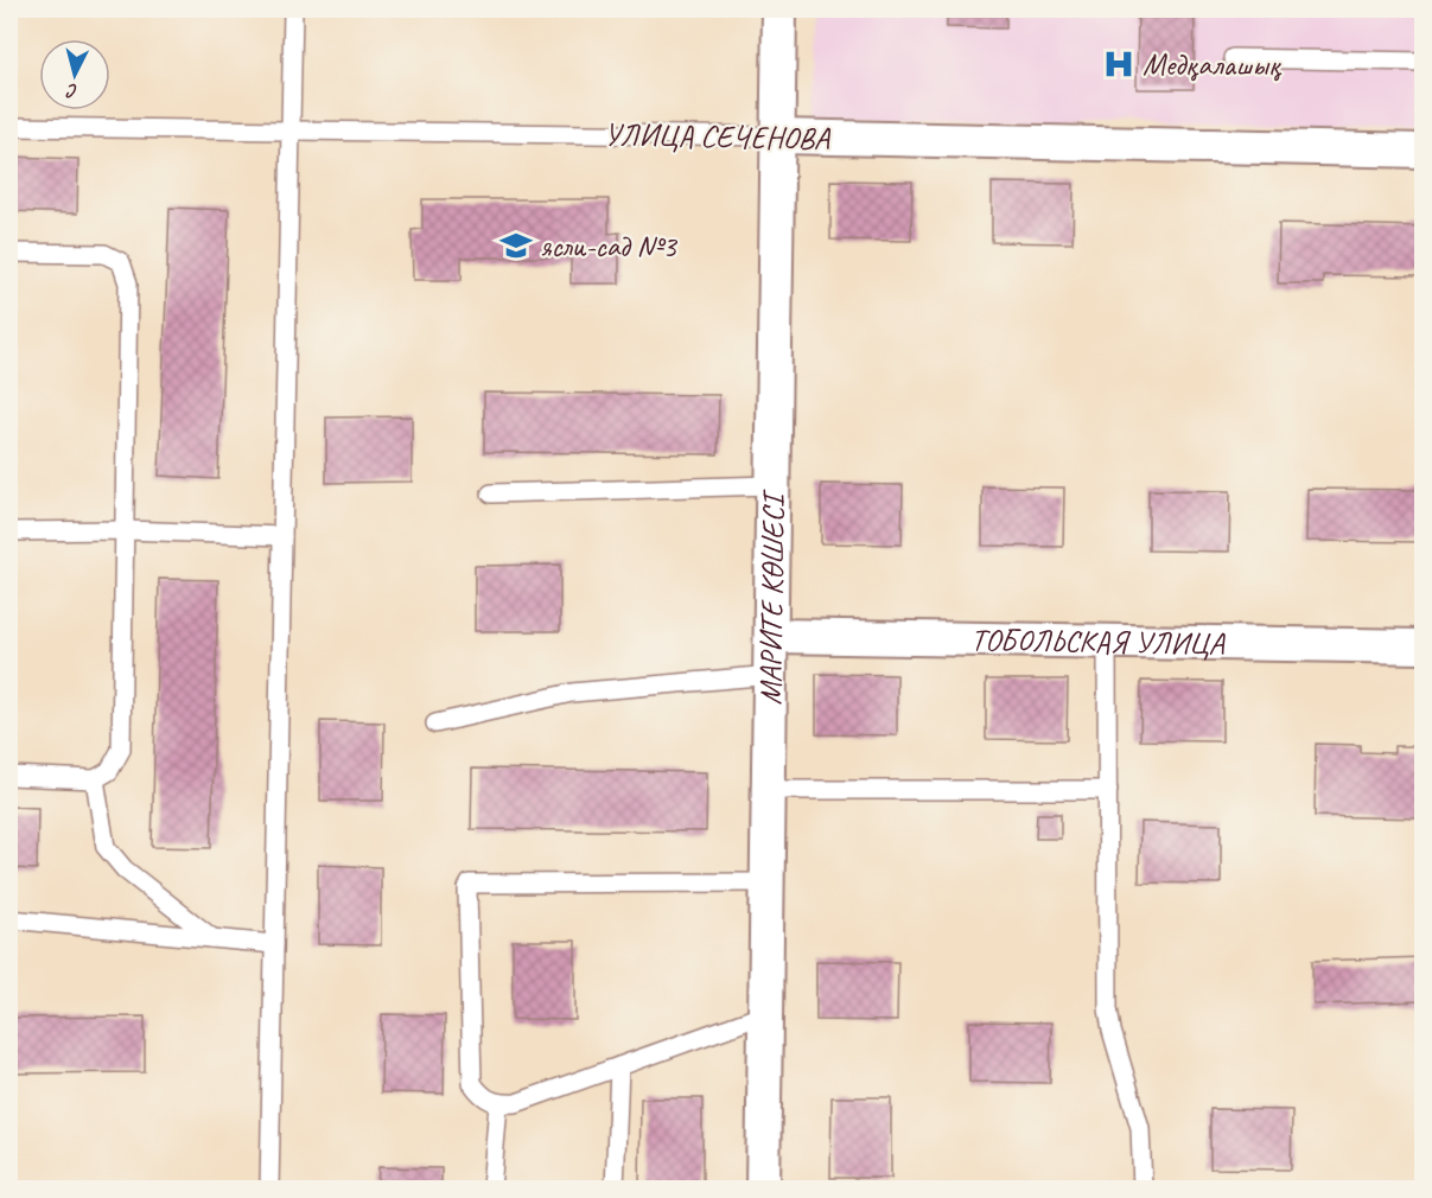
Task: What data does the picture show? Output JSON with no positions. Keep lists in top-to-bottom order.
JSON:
{
  "streets": {
    "street": ["УЛИЦА СЕЧЕНОВА", "МАРИТЕ КӨШЕСІ", "ТОБОЛЬСКАЯ УЛИЦА"]
  },
  "crossings": [
    ["УЛИЦА СЕЧЕНОВА", "МАРИТЕ КӨШЕСІ"],
    ["МАРИТЕ КӨШЕСІ", "ТОБОЛЬСКАЯ УЛИЦА"]
  ],
  "places": {
    "hospital": ["Медқалашық"],
    "school or university": ["ясли-сад №3"]
  },
  "north": "bottom"
}
